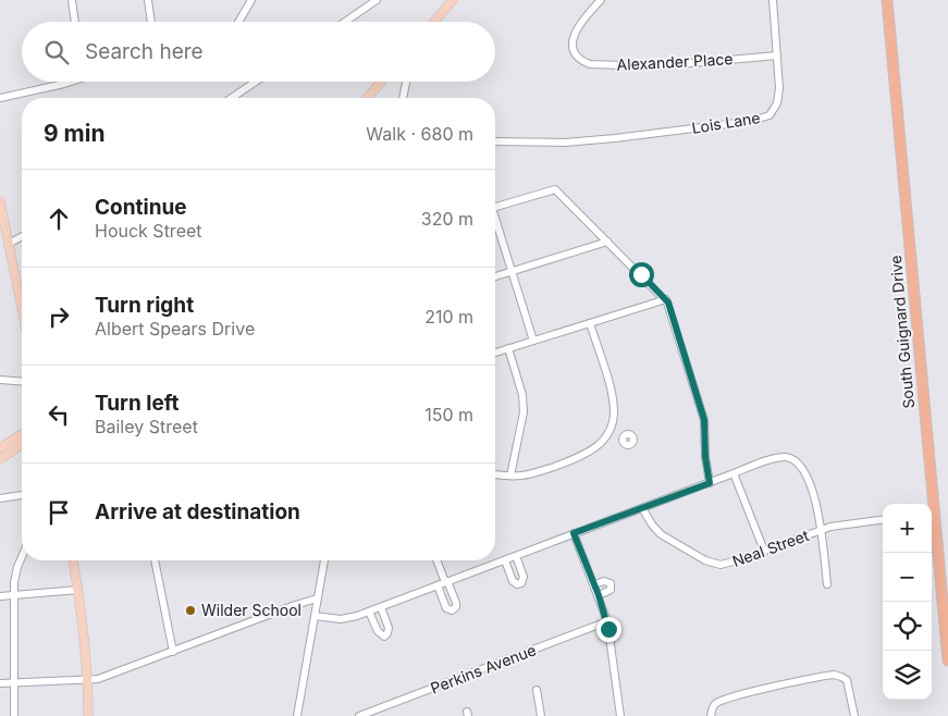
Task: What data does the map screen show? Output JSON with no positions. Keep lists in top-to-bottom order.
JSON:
{
  "streets": {
    "highway": ["South Guignard Drive"],
    "street": [
      "Alexander Place",
      "Lois Lane",
      "Neal Street",
      "Perkins Avenue"
    ]
  },
  "crossings": [
    ["Alexander Place", "Lois Lane"]
  ],
  "places": ["Wilder School"],
  "page": {
    "search": "Search here",
    "heading": ["9 min", "Walk · 680 m"],
    "list": [
      ["Continue", "Houck Street", "320 m"],
      ["Turn right", "Albert Spears Drive", "210 m"],
      ["Turn left", "Bailey Street", "150 m"],
      "Arrive at destination"
    ],
    "map_buttons": ["+", "−"]
  }
}
